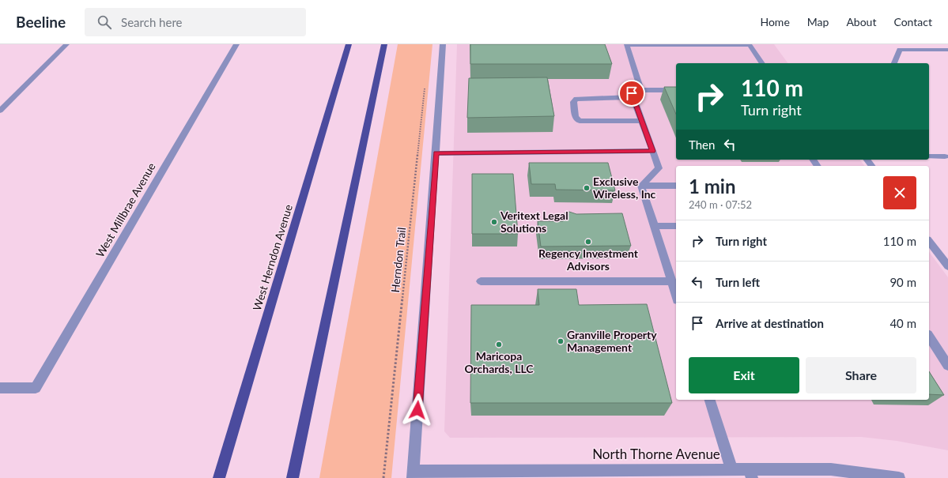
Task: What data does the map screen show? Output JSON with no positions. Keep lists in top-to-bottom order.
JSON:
{
  "streets": {
    "main road": ["West Herndon Avenue"],
    "street": ["West Millbrae Avenue", "North Thorne Avenue"],
    "path": ["Herndon Trail"]
  },
  "places": [
    "Exclusive Wireless, Inc",
    "Veritext Legal Solutions",
    "Regency Investment Advisors",
    "Granville Property Management",
    "Maricopa Orchards, LLC"
  ],
  "page": {
    "header": "Beeline",
    "search": "Search here",
    "nav": [
      "Home",
      "Map",
      "About",
      "Contact"
    ],
    "turn": ["110 m", "Turn right"],
    "then": "Then",
    "heading": ["1 min", "240 m · 07:52"],
    "list": [
      {
        "name": "Turn right",
        "value": "110 m"
      },
      {
        "name": "Turn left",
        "value": "90 m"
      },
      {
        "name": "Arrive at destination",
        "value": "40 m"
      }
    ],
    "buttons": ["Exit", "Share"]
  }
}
